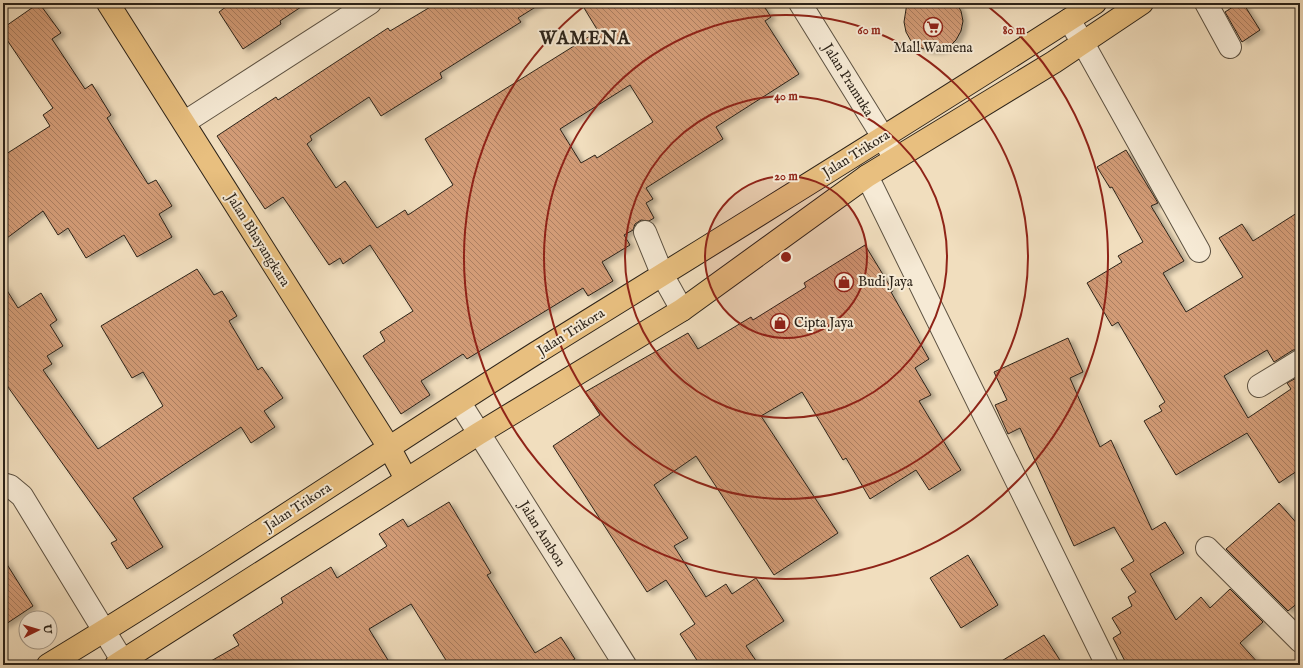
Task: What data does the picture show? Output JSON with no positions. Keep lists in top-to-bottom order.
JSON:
{
  "streets": {
    "main road": ["Jalan Trikora", "Jalan Bhayangkara"],
    "street": ["Jalan Pramuka", "Jalan Ambon"]
  },
  "crossings": [
    ["Jalan Pramuka", "Jalan Trikora"],
    ["Jalan Trikora", "Jalan Bhayangkara"],
    ["Jalan Trikora", "Jalan Ambon"]
  ],
  "districts": ["WAMENA"],
  "places": {
    "supermarket": ["Mall Wamena"],
    "shop": ["Budi Jaya", "Cipta Jaya"]
  },
  "north": "right",
  "rings": [
    "80 m",
    "60 m",
    "40 m",
    "20 m"
  ]
}
